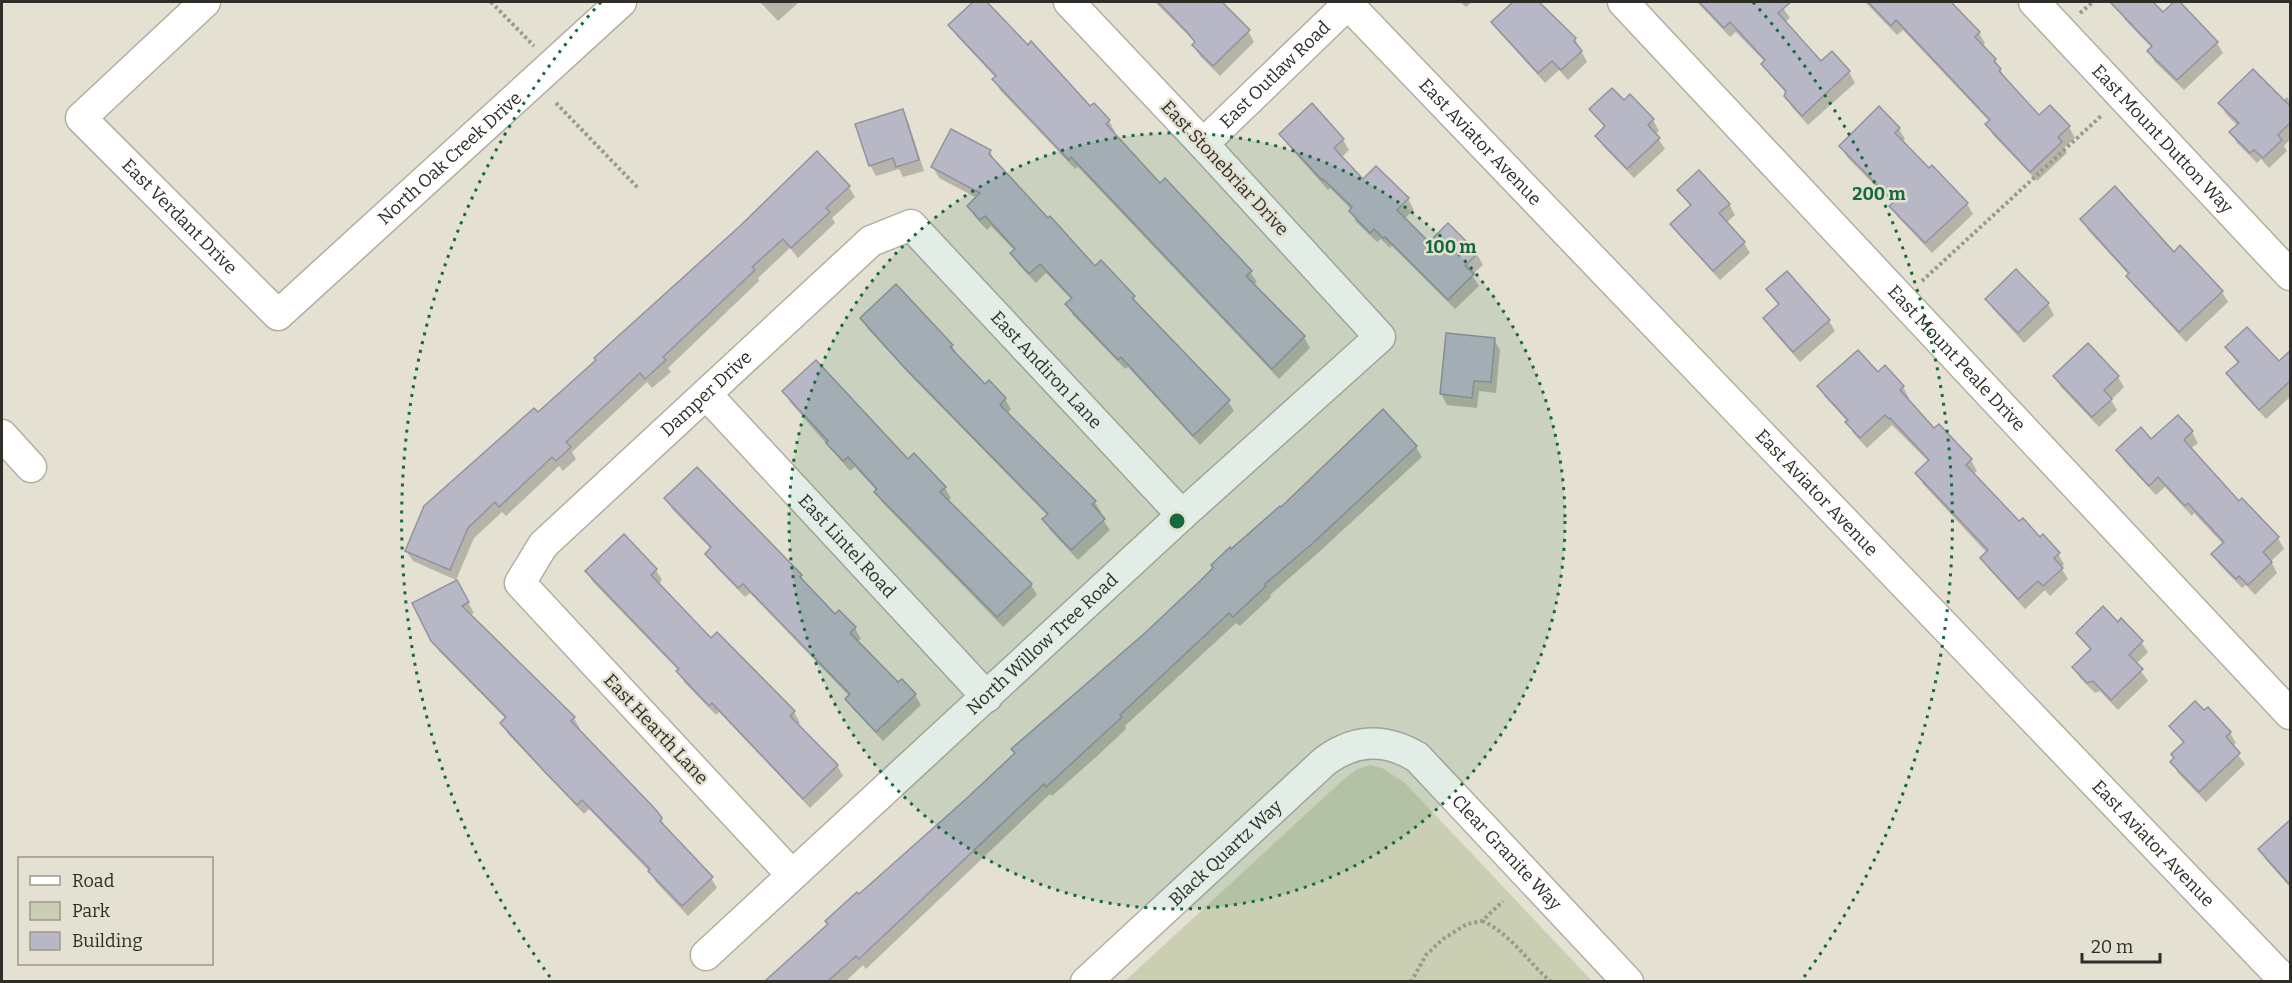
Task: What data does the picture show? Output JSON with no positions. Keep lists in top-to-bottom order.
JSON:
{
  "streets": {
    "street": [
      "East Outlaw Road",
      "East Mount Dutton Way",
      "East Aviator Avenue",
      "North Oak Creek Drive",
      "East Stonebriar Drive",
      "East Verdant Drive",
      "East Mount Peale Drive",
      "East Andiron Lane",
      "Damper Drive",
      "East Lintel Road",
      "North Willow Tree Road",
      "East Hearth Lane",
      "Black Quartz Way",
      "Clear Granite Way"
    ]
  },
  "crossings": [
    ["East Outlaw Road", "East Aviator Avenue"],
    ["East Outlaw Road", "East Stonebriar Drive"],
    ["North Oak Creek Drive", "East Verdant Drive"],
    ["East Stonebriar Drive", "North Willow Tree Road"],
    ["East Andiron Lane", "Damper Drive"],
    ["East Andiron Lane", "North Willow Tree Road"],
    ["Damper Drive", "East Lintel Road"],
    ["Damper Drive", "East Hearth Lane"],
    ["East Lintel Road", "North Willow Tree Road"],
    ["North Willow Tree Road", "East Hearth Lane"],
    ["Black Quartz Way", "Clear Granite Way"]
  ],
  "legend": ["Road", "Park", "Building"],
  "scale_bar": "20 m",
  "rings": ["200 m", "100 m"]
}
